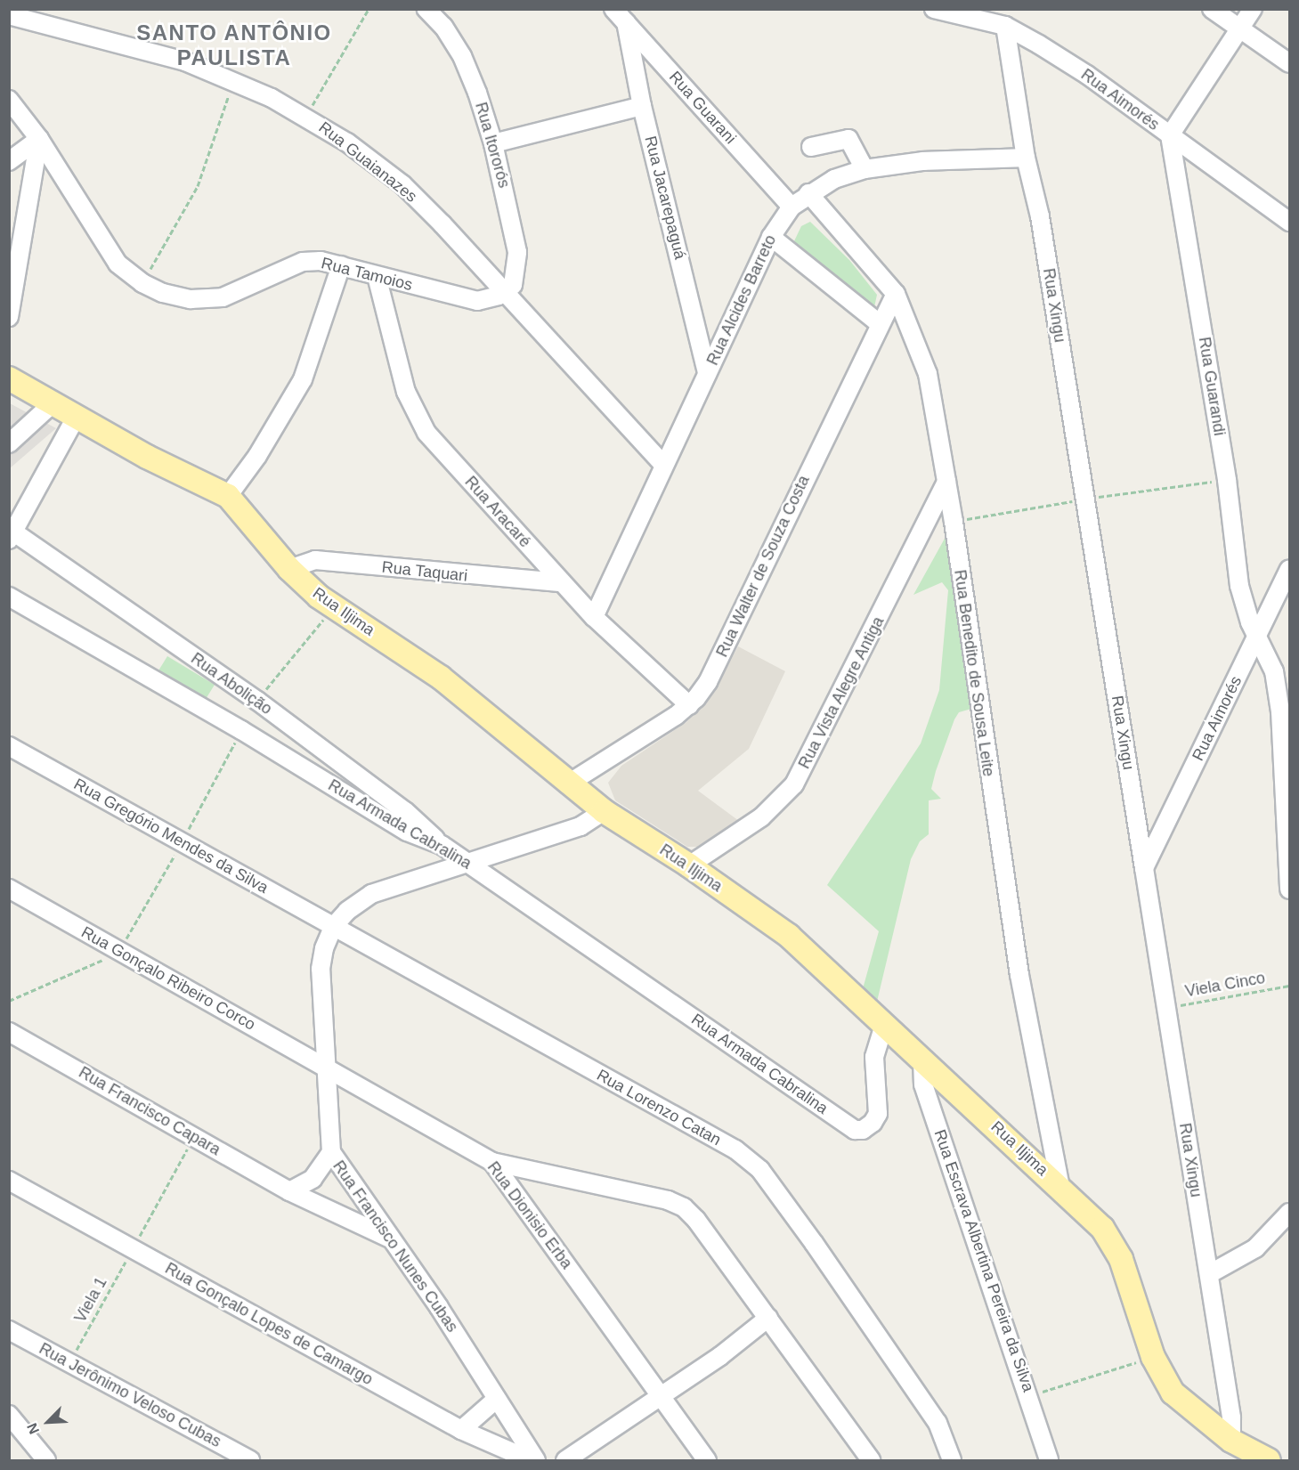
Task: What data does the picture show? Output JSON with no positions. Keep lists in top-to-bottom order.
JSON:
{
  "streets": {
    "main road": ["Rua Iljima"],
    "street": [
      "Rua Aimorés",
      "Rua Guarani",
      "Rua Itororós",
      "Rua Guaianazes",
      "Rua Jacarepaguá",
      "Rua Tamoios",
      "Rua Alcides Barreto",
      "Rua Xingu",
      "Rua Guarandi",
      "Rua Aracaré",
      "Rua Walter de Souza Costa",
      "Rua Taquari",
      "Rua Benedito de Sousa Leite",
      "Rua Abolição",
      "Rua Vista Alegre Antiga",
      "Rua Armada Cabralina",
      "Rua Gregório Mendes da Silva",
      "Rua Gonçalo Ribeiro Corco",
      "Rua Lorenzo Catan",
      "Rua Francisco Capara",
      "Rua Dionisio Erba",
      "Rua Francisco Nunes Cubas",
      "Rua Escrava Albertina Pereira da Silva",
      "Rua Gonçalo Lopes de Camargo",
      "Rua Jerônimo Veloso Cubas"
    ],
    "path": ["Viela Cinco", "Viela 1"]
  },
  "crossings": [
    ["Rua Aimorés", "Rua Xingu"],
    ["Rua Aimorés", "Rua Guarandi"],
    ["Rua Guarani", "Rua Jacarepaguá"],
    ["Rua Guarani", "Rua Alcides Barreto"],
    ["Rua Itororós", "Rua Guaianazes"],
    ["Rua Itororós", "Rua Tamoios"],
    ["Rua Guaianazes", "Rua Tamoios"],
    ["Rua Guaianazes", "Rua Alcides Barreto"],
    ["Rua Jacarepaguá", "Rua Alcides Barreto"],
    ["Rua Tamoios", "Rua Aracaré"],
    ["Rua Alcides Barreto", "Rua Xingu"],
    ["Rua Alcides Barreto", "Rua Aracaré"],
    ["Rua Alcides Barreto", "Rua Benedito de Sousa Leite"],
    ["Rua Xingu", "Rua Iljima"],
    ["Rua Xingu", "Viela Cinco"],
    ["Rua Aracaré", "Rua Walter de Souza Costa"],
    ["Rua Aracaré", "Rua Taquari"],
    ["Rua Walter de Souza Costa", "Rua Iljima"],
    ["Rua Walter de Souza Costa", "Rua Benedito de Sousa Leite"],
    ["Rua Taquari", "Rua Iljima"],
    ["Rua Iljima", "Rua Benedito de Sousa Leite"],
    ["Rua Iljima", "Rua Vista Alegre Antiga"],
    ["Rua Iljima", "Rua Armada Cabralina"],
    ["Rua Iljima", "Rua Francisco Nunes Cubas"],
    ["Rua Iljima", "Rua Escrava Albertina Pereira da Silva"],
    ["Rua Benedito de Sousa Leite", "Rua Vista Alegre Antiga"],
    ["Rua Abolição", "Rua Armada Cabralina"],
    ["Rua Armada Cabralina", "Rua Francisco Nunes Cubas"],
    ["Rua Gregório Mendes da Silva", "Rua Lorenzo Catan"],
    ["Rua Gregório Mendes da Silva", "Rua Francisco Nunes Cubas"],
    ["Rua Gonçalo Ribeiro Corco", "Rua Dionisio Erba"],
    ["Rua Gonçalo Ribeiro Corco", "Rua Francisco Nunes Cubas"],
    ["Rua Lorenzo Catan", "Rua Francisco Nunes Cubas"],
    ["Rua Francisco Capara", "Rua Francisco Nunes Cubas"],
    ["Rua Francisco Capara", "Viela 1"],
    ["Rua Dionisio Erba", "Rua Francisco Nunes Cubas"],
    ["Viela 1", "Rua Gonçalo Lopes de Camargo"],
    ["Viela 1", "Rua Jerônimo Veloso Cubas"]
  ],
  "districts": ["SANTO ANTÔNIO PAULISTA"],
  "north": "bottom left"
}
